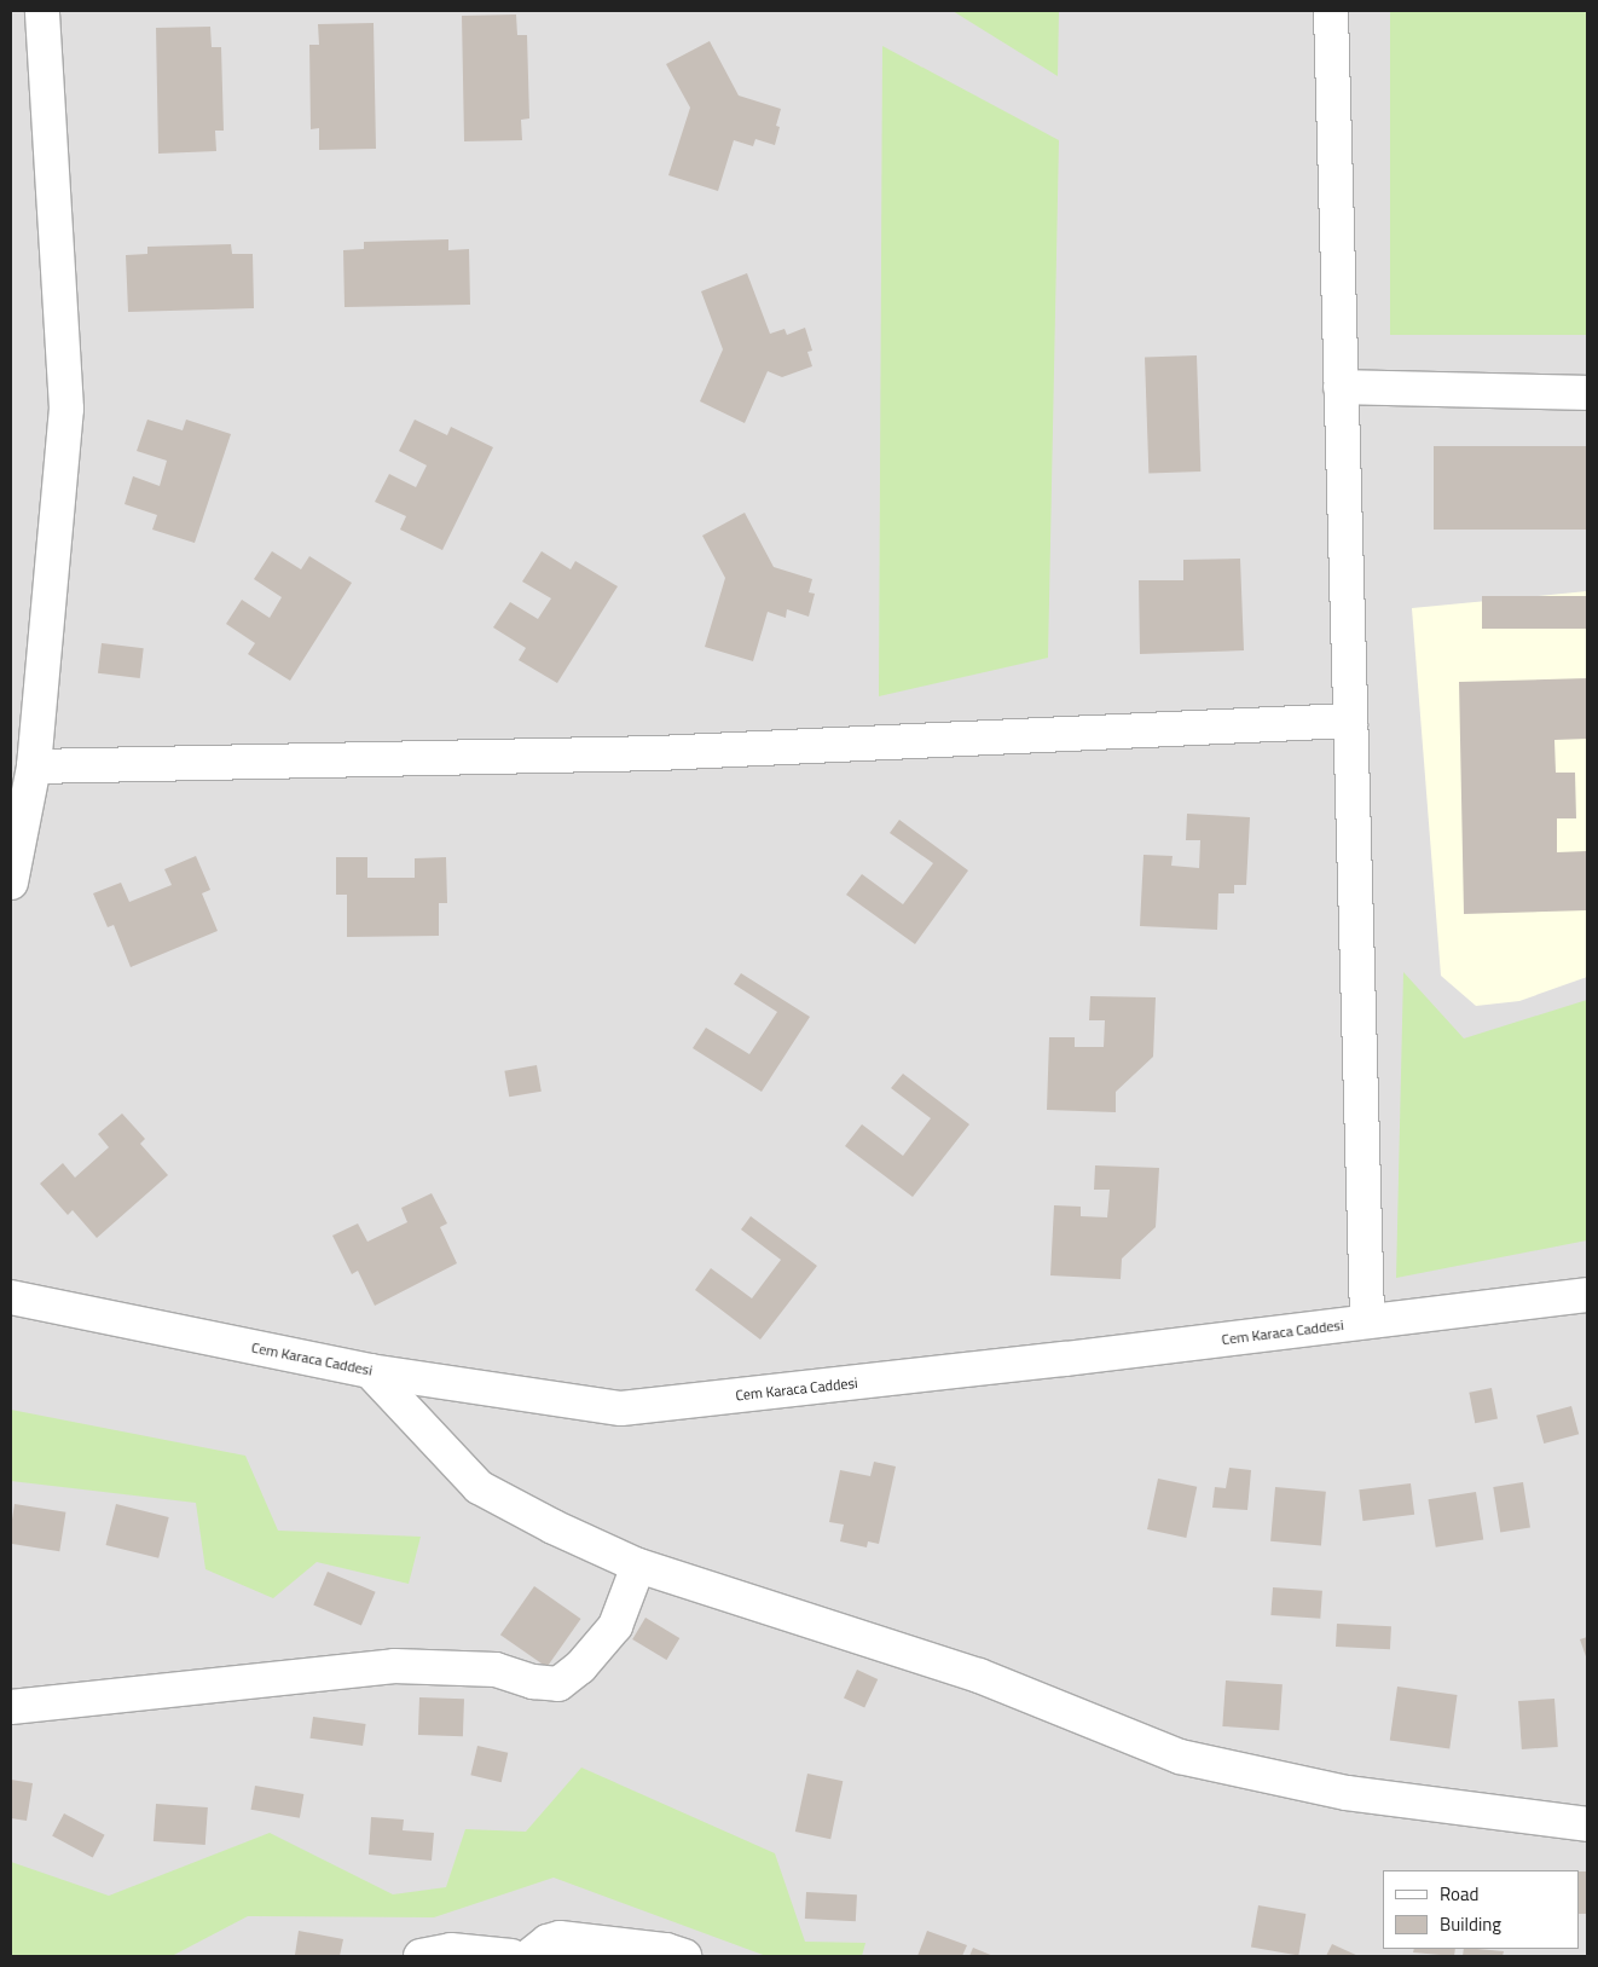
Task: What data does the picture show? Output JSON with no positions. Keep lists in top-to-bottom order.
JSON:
{
  "streets": {
    "street": ["Cem Karaca Caddesi"]
  },
  "legend": ["Road", "Building"]
}
